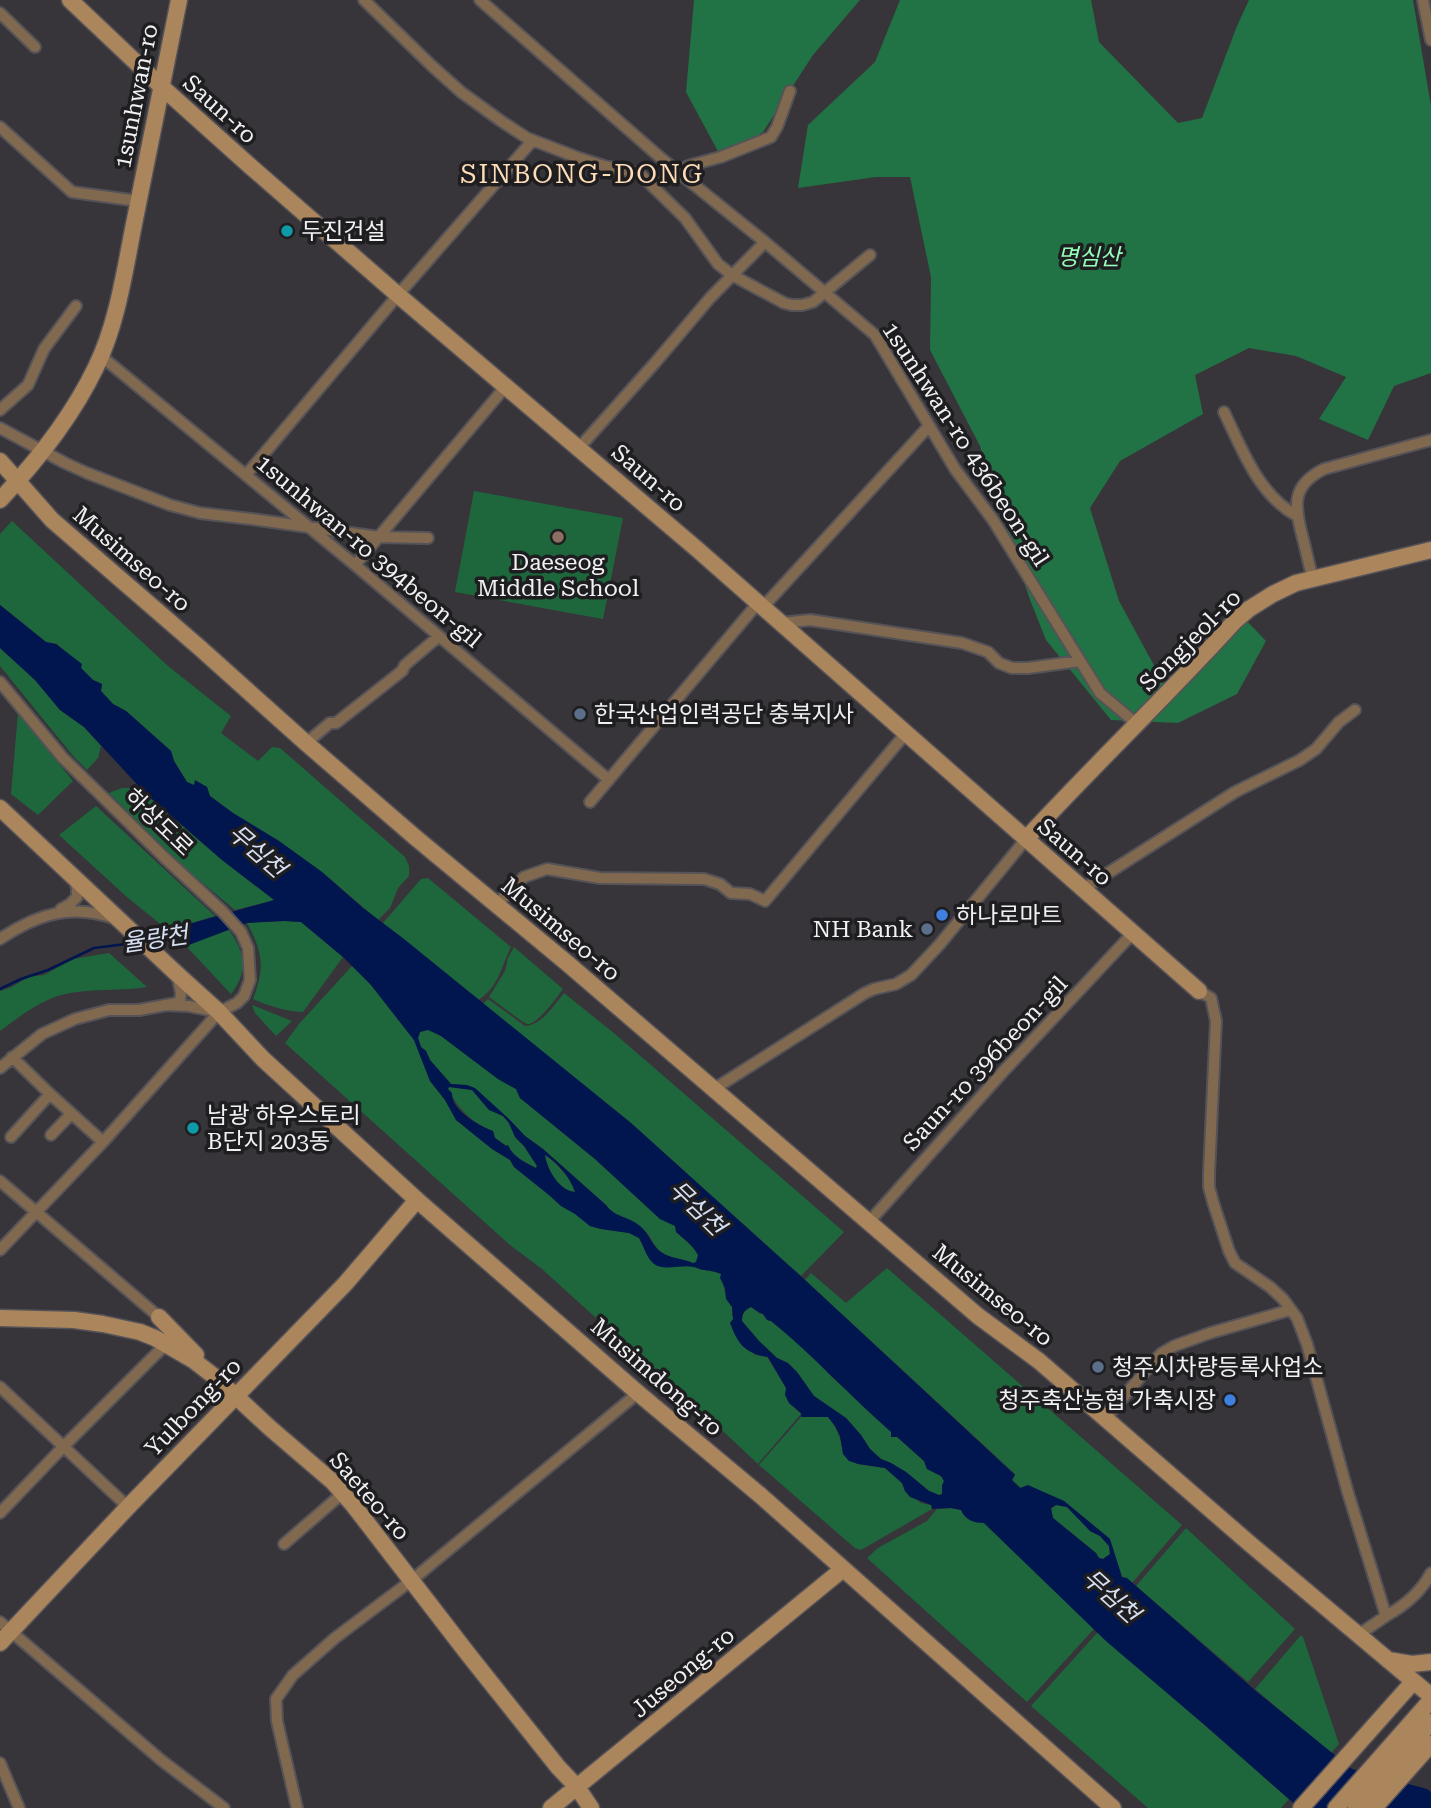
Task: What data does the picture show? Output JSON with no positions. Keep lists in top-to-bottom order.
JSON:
{
  "streets": {
    "street": [
      "1sunhwan-ro",
      "Saun-ro",
      "1sunhwan-ro 436beon-gil",
      "1sunhwan-ro 394beon-gil",
      "Musimseo-ro",
      "Songjeol-ro",
      "하상도로",
      "Saun-ro 396beon-gil",
      "Musimdong-ro",
      "Yulbong-ro",
      "Saeteo-ro",
      "Juseong-ro"
    ]
  },
  "crossings": [
    ["1sunhwan-ro", "Saun-ro"],
    ["1sunhwan-ro", "1sunhwan-ro 394beon-gil"],
    ["1sunhwan-ro", "Musimseo-ro"],
    ["Saun-ro", "Songjeol-ro"],
    ["Saun-ro", "Saun-ro 396beon-gil"],
    ["1sunhwan-ro 436beon-gil", "Songjeol-ro"],
    ["Musimseo-ro", "Saun-ro 396beon-gil"],
    ["하상도로", "Musimdong-ro"],
    ["Musimdong-ro", "Yulbong-ro"],
    ["Musimdong-ro", "Juseong-ro"],
    ["Yulbong-ro", "Saeteo-ro"],
    ["Saeteo-ro", "Juseong-ro"]
  ],
  "districts": ["SINBONG-DONG"],
  "water": ["무심천", "율량천"],
  "parks": ["명심산"],
  "places": [
    "두진건설",
    "Daeseog Middle School",
    "한국산업인력공단 충북지사",
    "하나로마트",
    "NH Bank",
    "남광 하우스토리 B단지 203동",
    "청주시차량등록사업소",
    "청주축산농협 가축시장"
  ]
}
